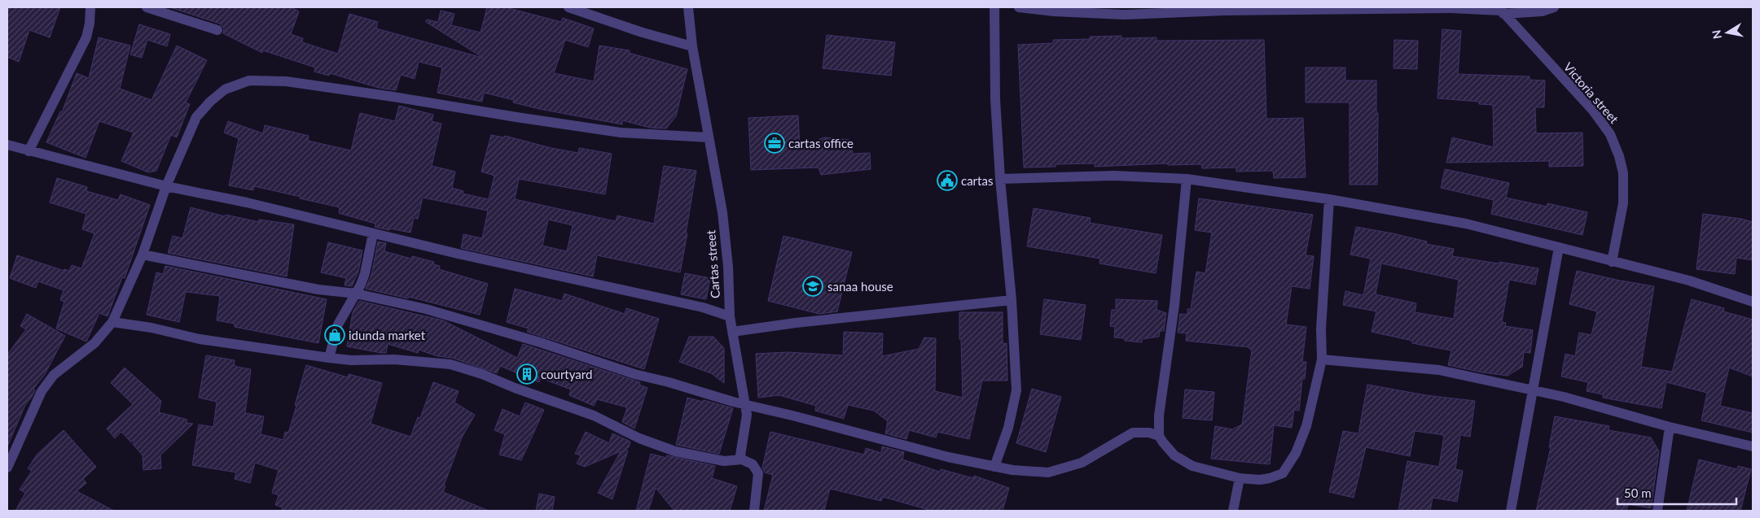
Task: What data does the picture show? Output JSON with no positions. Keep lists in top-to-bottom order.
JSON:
{
  "streets": {
    "street": ["Victoria street", "Cartas street"]
  },
  "places": {
    "office": ["cartas office"],
    "public building": ["cartas"],
    "school or university": ["sanaa house"],
    "shop": ["idunda market"],
    "building": ["courtyard"]
  },
  "scale_bar": "50 m",
  "north": "left"
}
